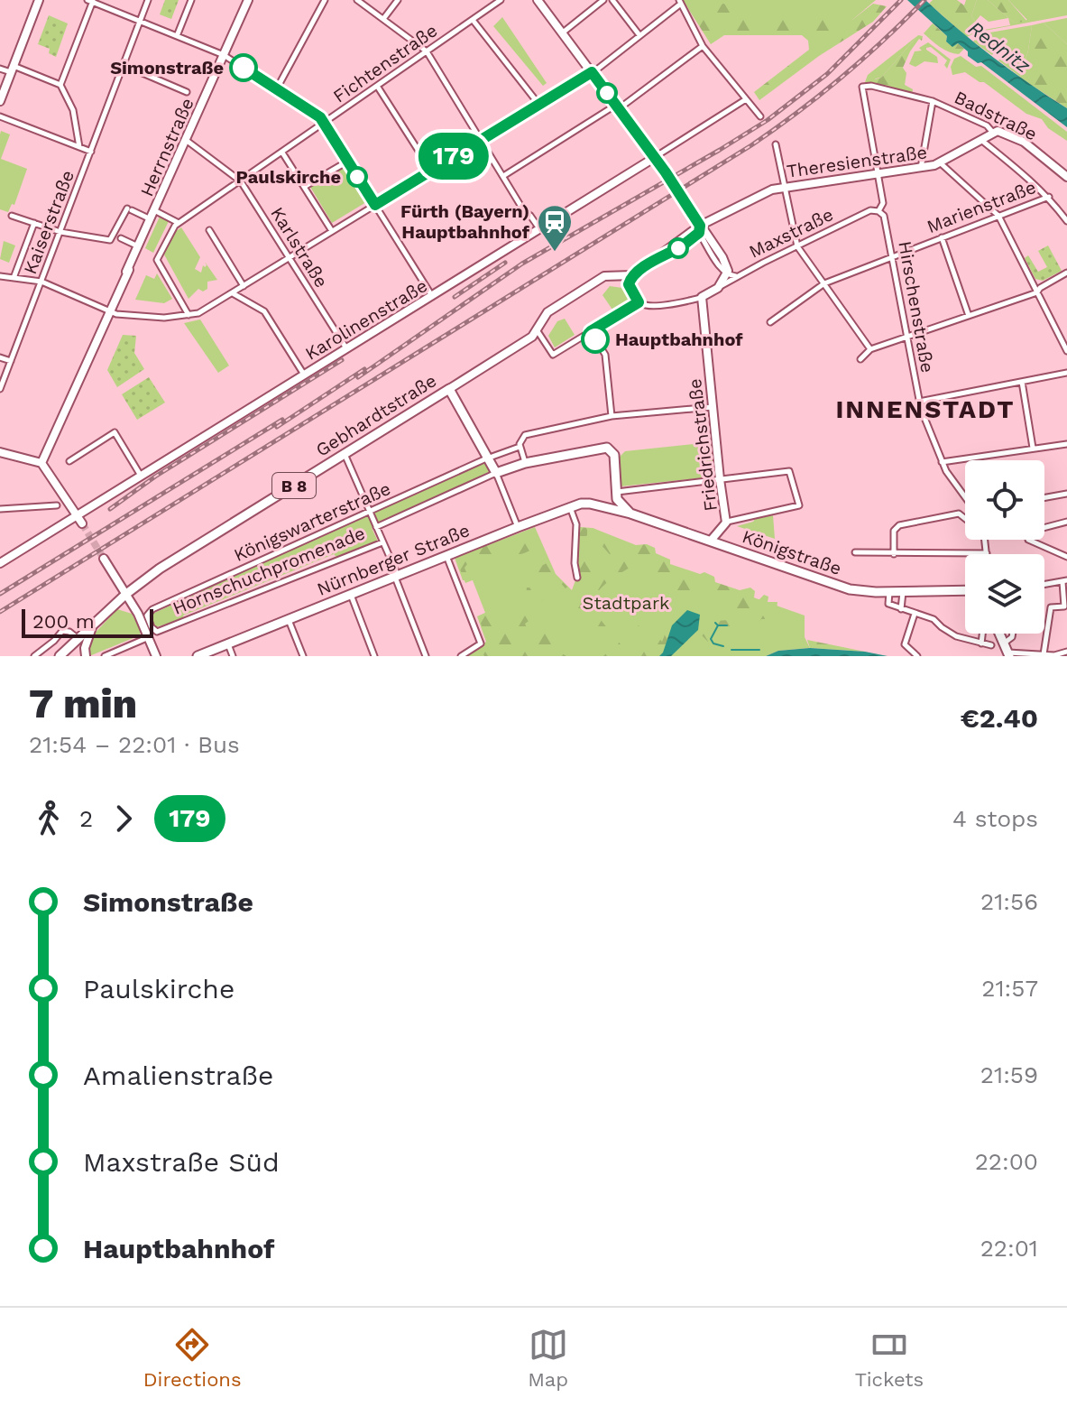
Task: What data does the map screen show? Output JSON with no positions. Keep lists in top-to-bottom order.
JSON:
{
  "streets": {
    "main road": [
      "Gebhardtstraße",
      "B 8",
      "Königstraße",
      "Nürnberger Straße"
    ],
    "street": [
      "Fichtenstraße",
      "Badstraße",
      "Herrnstraße",
      "Theresienstraße",
      "Marienstraße",
      "Kaiserstraße",
      "Maxstraße",
      "Karlstraße",
      "Hirschenstraße",
      "Karolinenstraße",
      "Friedrichstraße",
      "Königswarterstraße",
      "Hornschuchpromenade"
    ]
  },
  "crossings": [
    ["Fichtenstraße", "Karlstraße"],
    ["Badstraße", "Theresienstraße"],
    ["Herrnstraße", "Karlstraße"],
    ["Theresienstraße", "Gebhardtstraße"],
    ["Marienstraße", "Hirschenstraße"],
    ["Maxstraße", "Hirschenstraße"],
    ["Maxstraße", "Friedrichstraße"],
    ["Karlstraße", "Karolinenstraße"],
    ["Gebhardtstraße", "B 8"],
    ["Friedrichstraße", "Königstraße"],
    ["Königswarterstraße", "Hornschuchpromenade"],
    ["Königstraße", "Nürnberger Straße"]
  ],
  "districts": ["INNENSTADT"],
  "water": ["Rednitz"],
  "parks": ["Stadtpark"],
  "places": {
    "other": ["Simonstraße", "Paulskirche", "Hauptbahnhof"],
    "station": ["Fürth (Bayern) Hauptbahnhof"]
  },
  "lines": ["bus line 179"],
  "scale_bar": "200 m",
  "page": {
    "on_map": "179",
    "scale": "200 m",
    "heading": ["7 min", "21:54 – 22:01 · Bus", "€2.40"],
    "legs": ["2", "179", "4 stops"],
    "list": [
      {
        "name": "Simonstraße",
        "value": "21:56"
      },
      {
        "name": "Paulskirche",
        "value": "21:57"
      },
      {
        "name": "Amalienstraße",
        "value": "21:59"
      },
      {
        "name": "Maxstraße Süd",
        "value": "22:00"
      },
      {
        "name": "Hauptbahnhof",
        "value": "22:01"
      }
    ],
    "tabs": ["Directions", "Map", "Tickets"]
  }
}
